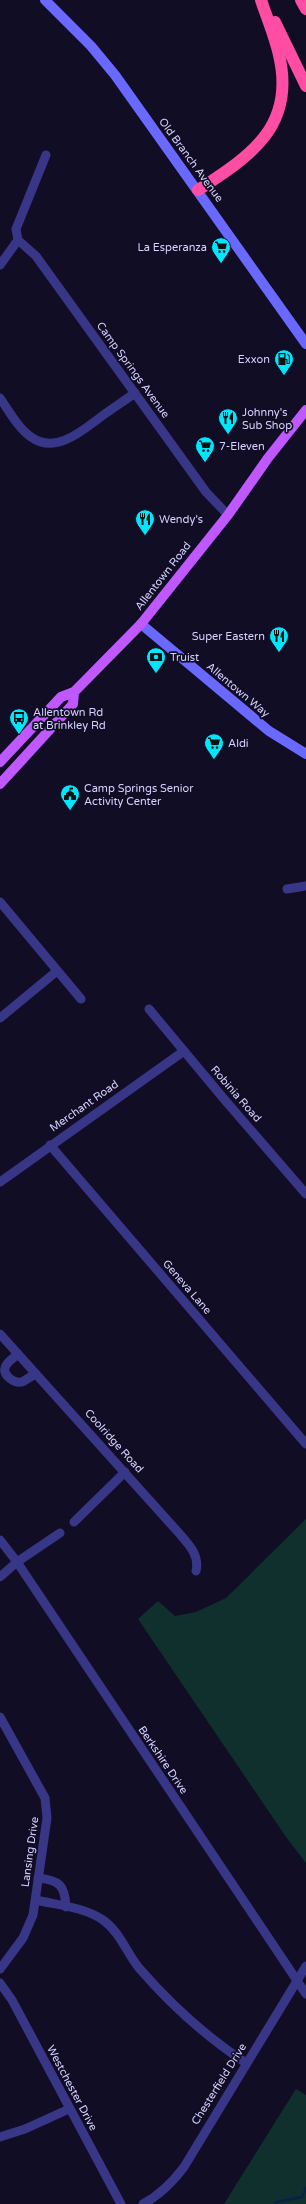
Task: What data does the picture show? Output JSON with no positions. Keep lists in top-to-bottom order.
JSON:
{
  "streets": {
    "main road": ["Allentown Road"],
    "street": [
      "Old Branch Avenue",
      "Camp Springs Avenue",
      "Allentown Way",
      "Robinia Road",
      "Merchant Road",
      "Geneva Lane",
      "Coolridge Road",
      "Berkshire Drive",
      "Lansing Drive",
      "Chesterfield Drive",
      "Westchester Drive"
    ]
  },
  "crossings": [
    ["Camp Springs Avenue", "Allentown Road"],
    ["Allentown Road", "Allentown Way"],
    ["Robinia Road", "Merchant Road"],
    ["Merchant Road", "Geneva Lane"],
    ["Berkshire Drive", "Chesterfield Drive"]
  ],
  "places": {
    "supermarket": ["La Esperanza", "7-Eleven", "Aldi"],
    "fuel station": ["Exxon"],
    "restaurant": ["Johnny's Sub Shop", "Wendy's", "Super Eastern"],
    "bank": ["Truist"],
    "bus stop": ["Allentown Rd at Brinkley Rd"],
    "public building": ["Camp Springs Senior Activity Center"]
  }
}
